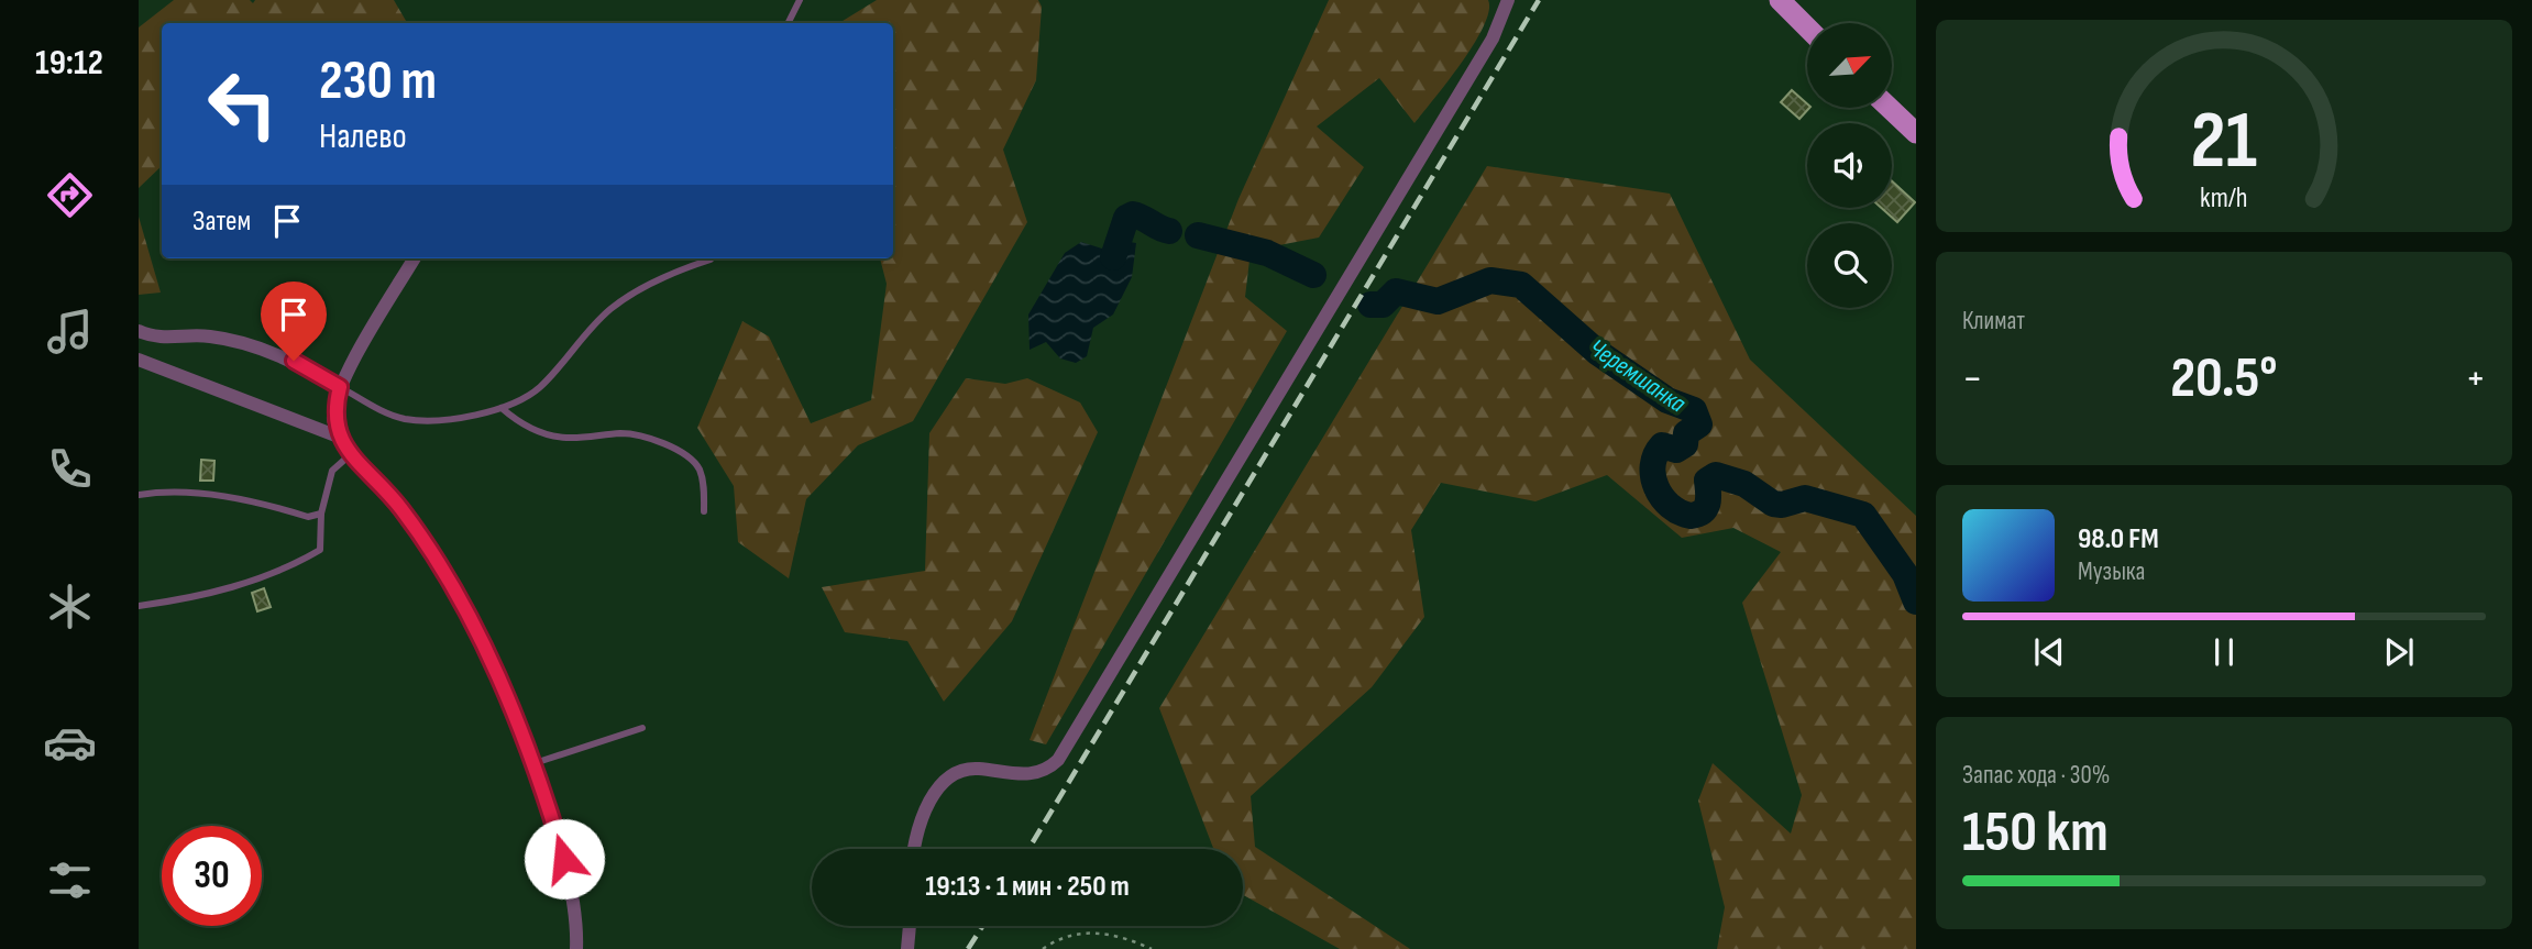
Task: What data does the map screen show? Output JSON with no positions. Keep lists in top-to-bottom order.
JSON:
{
  "water": ["Черемшанка"],
  "north": "top right",
  "page": {
    "tabs": "19:12",
    "turn": ["230 m", "Налево"],
    "then": "Затем",
    "tile": [
      "Климат",
      ["Запас хода · 30%", "150 km"]
    ],
    "heat": ["−", "20.5°", "+"],
    "song": ["98.0 FM", "Музыка"],
    "limit": "30",
    "trip": "19:13 · 1 мин · 250 m",
    "gauge": ["21", "km/h"]
  }
}
